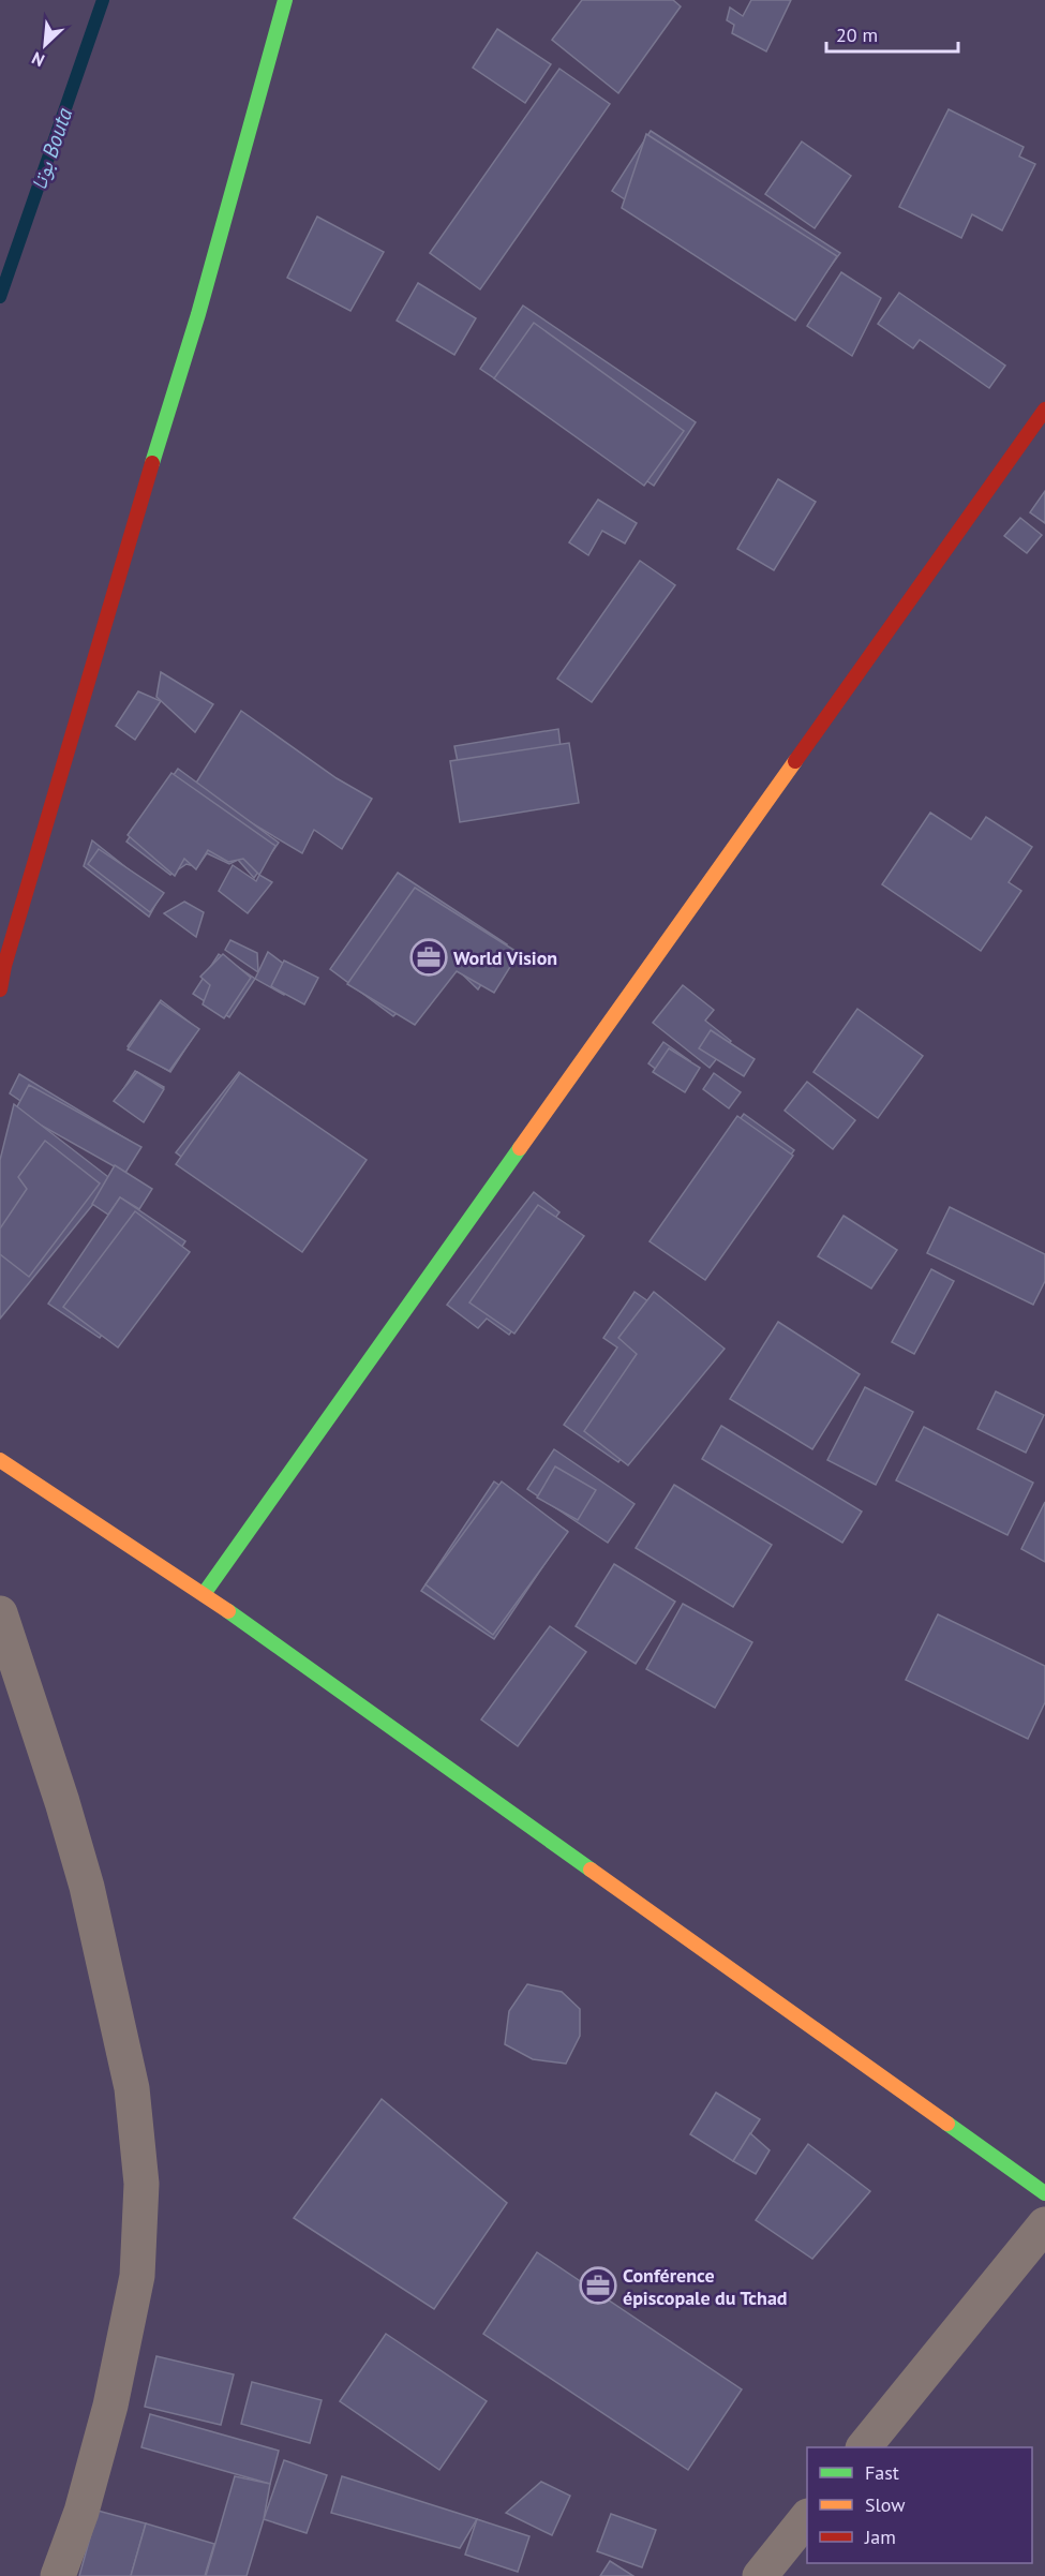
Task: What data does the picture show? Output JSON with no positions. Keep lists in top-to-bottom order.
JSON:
{
  "water": ["بوتا Bouta"],
  "places": {
    "office": ["World Vision", "Conférence épiscopale du Tchad"]
  },
  "legend": ["Fast", "Slow", "Jam"],
  "scale_bar": "20 m",
  "north": "bottom left"
}
